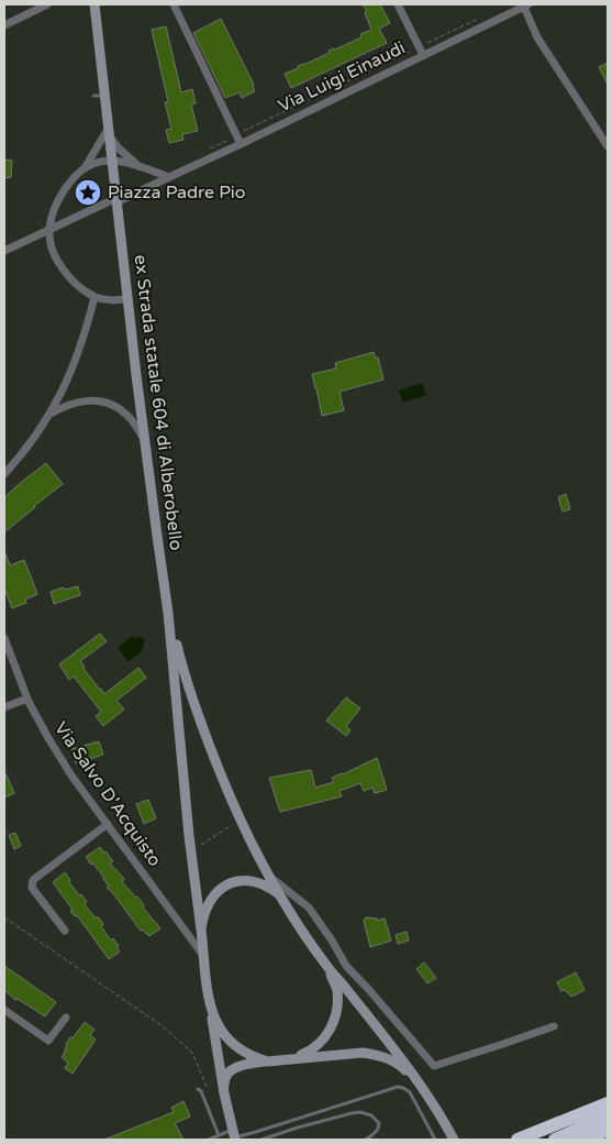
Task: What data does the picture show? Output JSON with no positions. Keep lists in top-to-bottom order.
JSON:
{
  "streets": {
    "main road": ["ex Strada statale 604 di Alberobello"],
    "street": ["Via Luigi Einaudi", "Via Salvo D'Acquisto"]
  },
  "crossings": [
    ["Via Luigi Einaudi", "ex Strada statale 604 di Alberobello"],
    ["ex Strada statale 604 di Alberobello", "Via Salvo D'Acquisto"]
  ],
  "places": {
    "place": ["Piazza Padre Pio"]
  }
}
